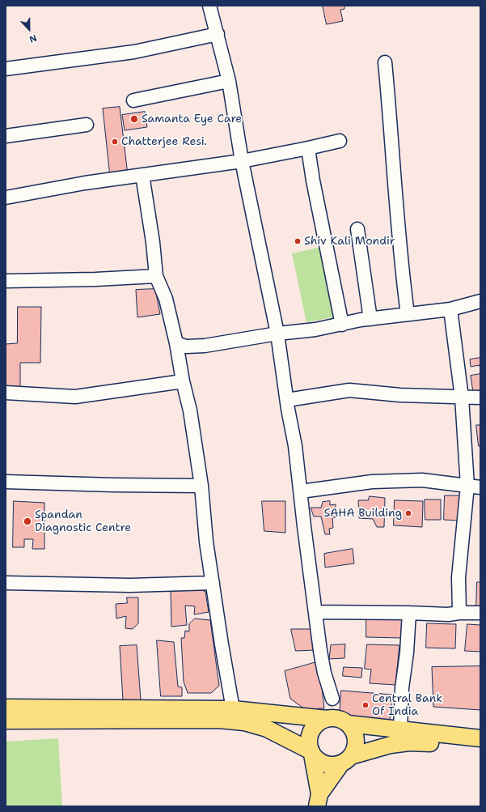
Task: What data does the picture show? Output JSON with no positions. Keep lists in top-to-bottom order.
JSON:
{
  "places": [
    "Samanta Eye Care",
    "Chatterjee Resi.",
    "Shiv Kali Mondir",
    "SAHA Building",
    "Spandan Diagnostic Centre",
    "Central Bank Of India"
  ],
  "north": "bottom"
}
